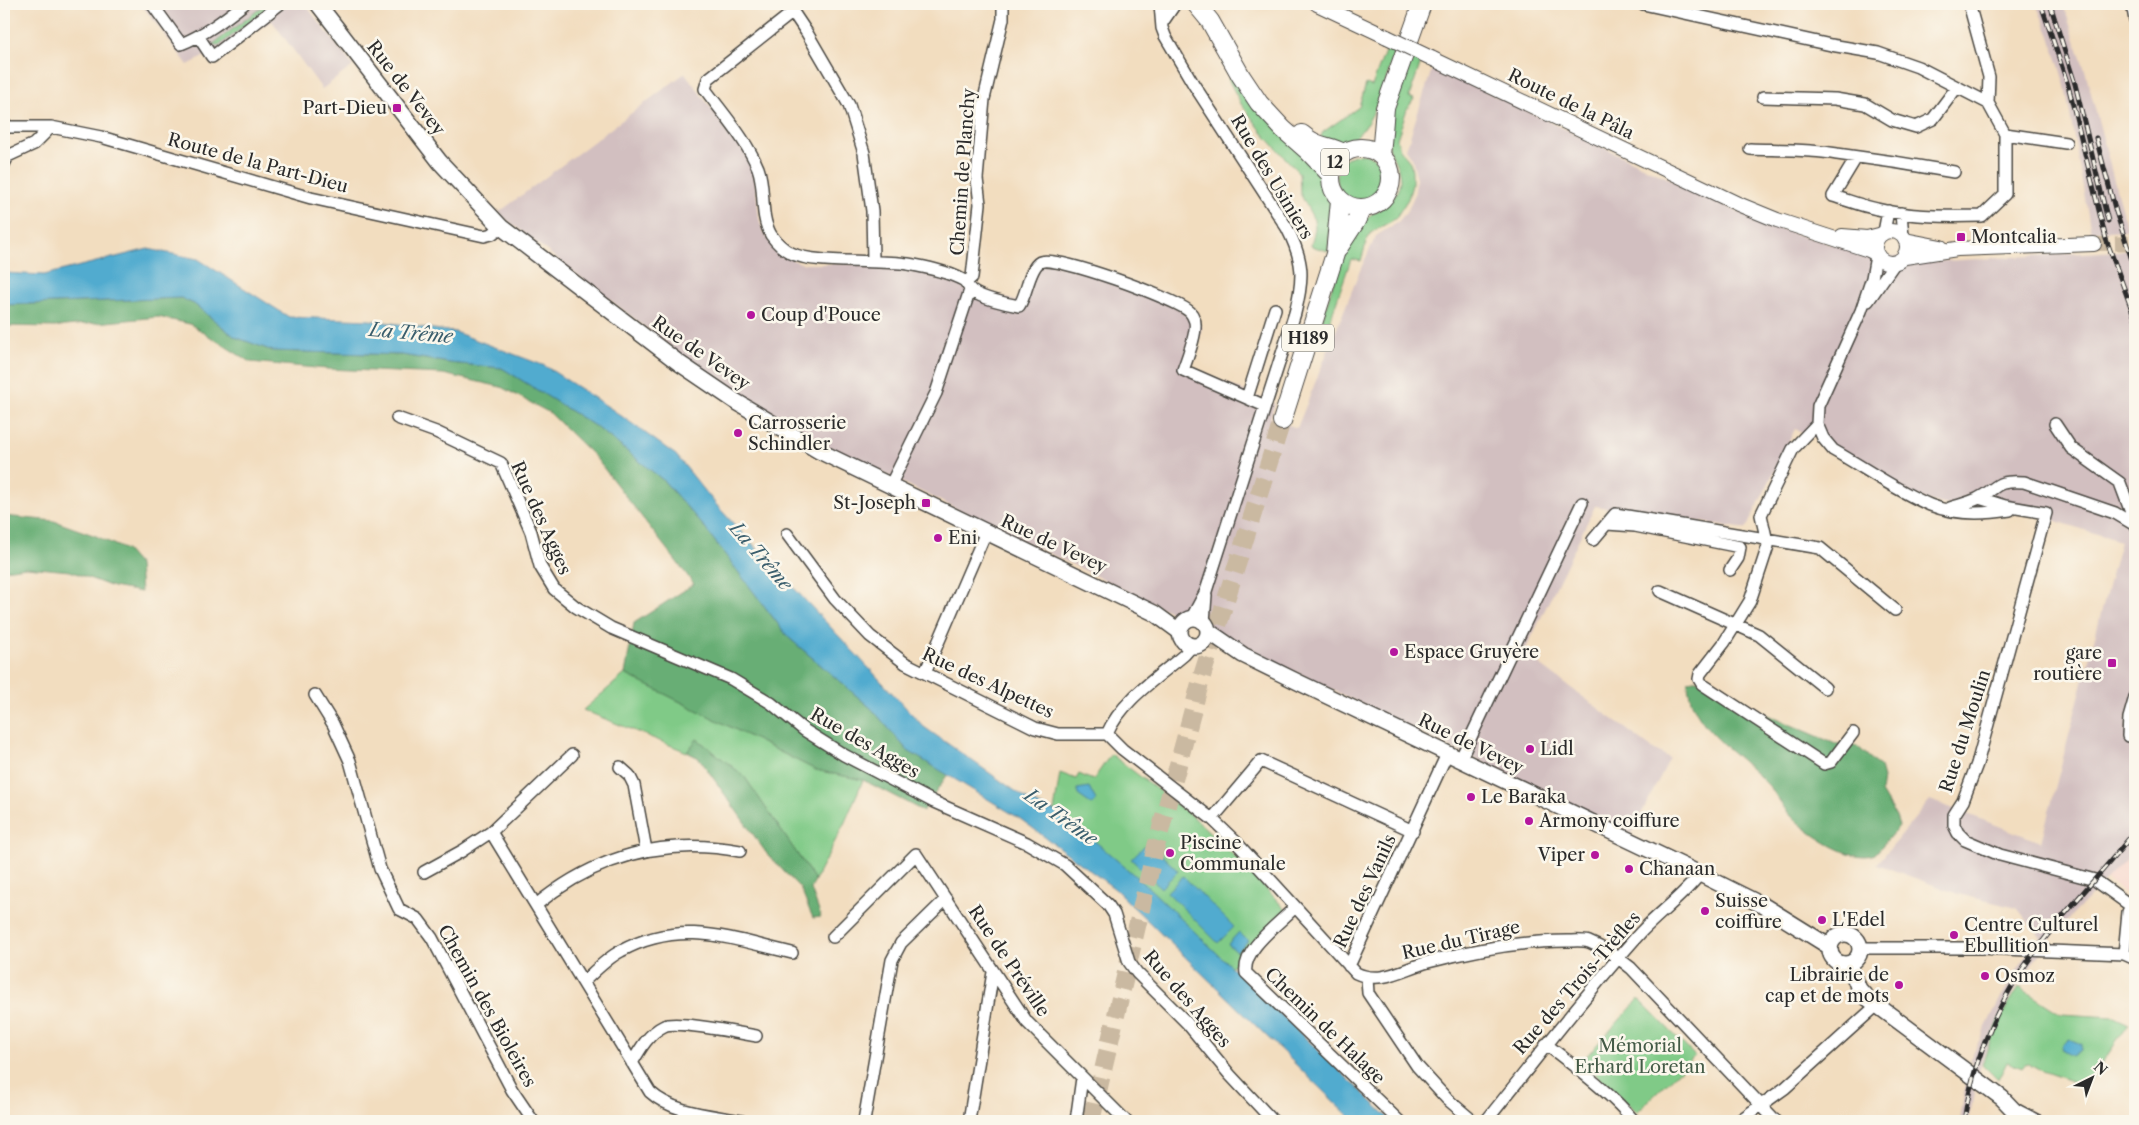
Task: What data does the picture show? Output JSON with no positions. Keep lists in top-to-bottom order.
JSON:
{
  "streets": {
    "highway": ["12", "H189"],
    "main road": ["Rue de Vevey"],
    "street": [
      "Route de la Pâla",
      "Route de la Part-Dieu",
      "Chemin de Planchy",
      "Rue des Usiniers",
      "Rue des Agges",
      "Rue des Alpettes",
      "Rue du Moulin",
      "Rue des Vanils",
      "Rue du Tirage",
      "Rue de Préville",
      "Rue des Trois-Trèfles",
      "Chemin des Bioleires",
      "Chemin de Halage"
    ]
  },
  "crossings": [
    ["Rue de Vevey", "Route de la Part-Dieu"],
    ["Rue de Vevey", "Chemin de Planchy"],
    ["Rue de Vevey", "Rue des Usiniers"],
    ["Rue de Vevey", "Rue des Vanils"],
    ["Rue de Vevey", "Rue des Trois-Trèfles"],
    ["Rue du Tirage", "Rue des Trois-Trèfles"]
  ],
  "water": ["La Trême"],
  "parks": ["Mémorial Erhard Loretan"],
  "places": {
    "transit": [
      "Part-Dieu",
      "Montcalia",
      "St-Joseph",
      "gare routière"
    ],
    "other": [
      "Coup d'Pouce",
      "Carrosserie Schindler",
      "Eni",
      "Espace Gruyère",
      "Lidl",
      "Le Baraka",
      "Armony coiffure",
      "Piscine Communale",
      "Viper",
      "Chanaan",
      "Suisse coiffure",
      "L'Edel",
      "Centre Culturel Ebullition",
      "Osmoz",
      "Librairie de cap et de mots"
    ]
  },
  "north": "top right"
}
